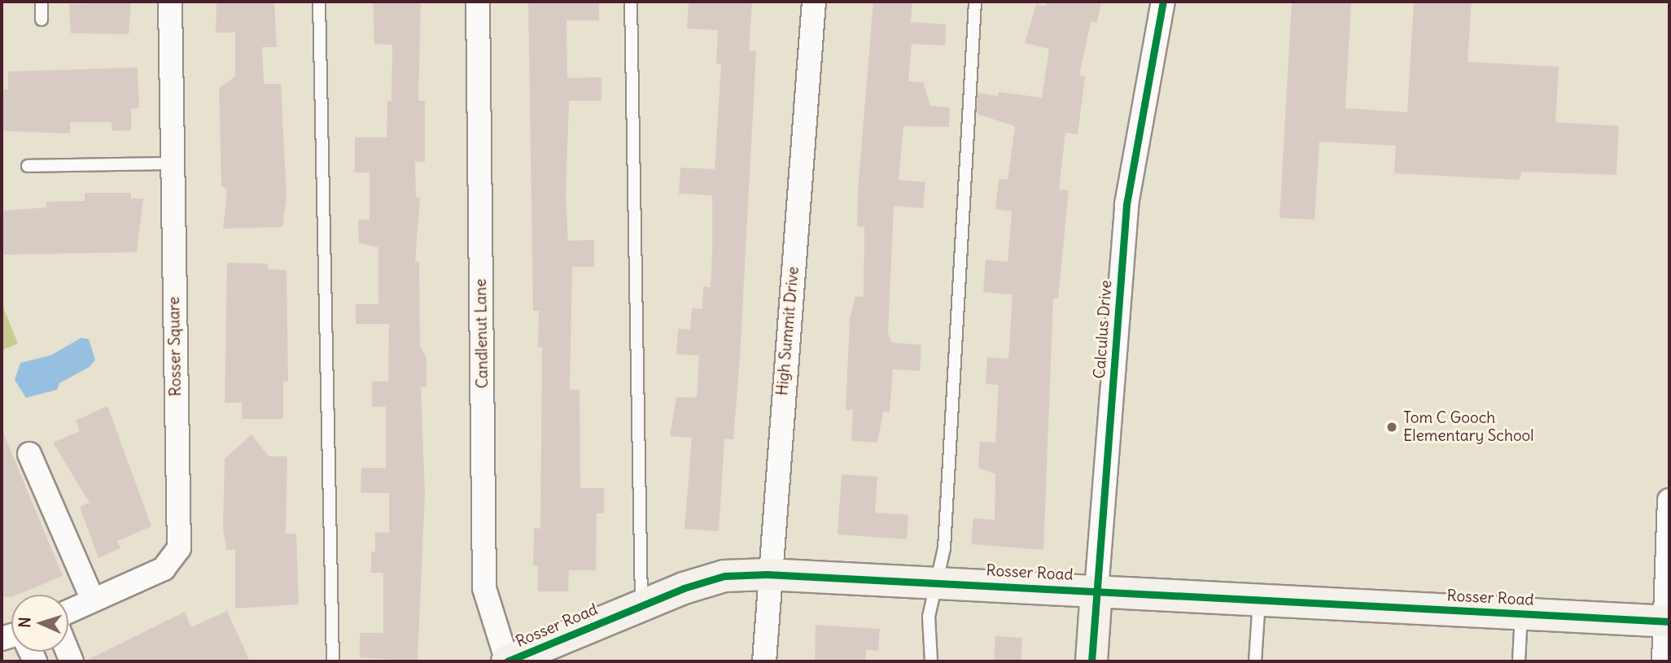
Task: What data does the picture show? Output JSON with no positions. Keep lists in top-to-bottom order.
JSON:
{
  "streets": {
    "street": [
      "Calculus Drive",
      "High Summit Drive",
      "Candlenut Lane",
      "Rosser Square",
      "Rosser Road"
    ]
  },
  "crossings": [
    ["Calculus Drive", "Rosser Road"],
    ["High Summit Drive", "Rosser Road"],
    ["Candlenut Lane", "Rosser Road"]
  ],
  "places": ["Tom C Gooch Elementary School"],
  "north": "left"
}
